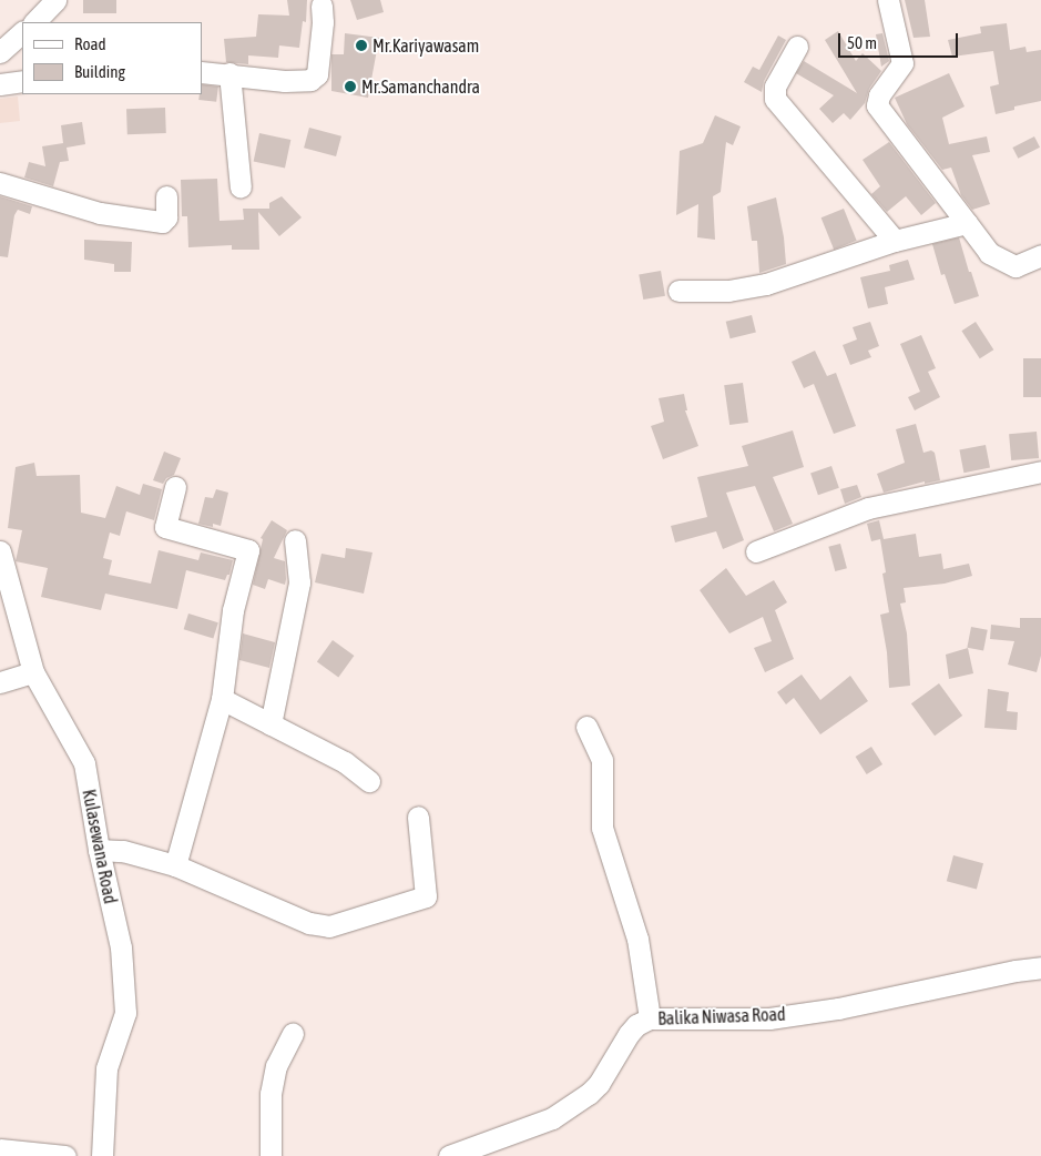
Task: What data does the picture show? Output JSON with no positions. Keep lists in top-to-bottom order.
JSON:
{
  "streets": {
    "street": ["Kulasewana Road", "Balika Niwasa Road"]
  },
  "places": ["Mr.Kariyawasam", "Mr.Samanchandra"],
  "legend": ["Road", "Building"],
  "scale_bar": "50 m"
}
